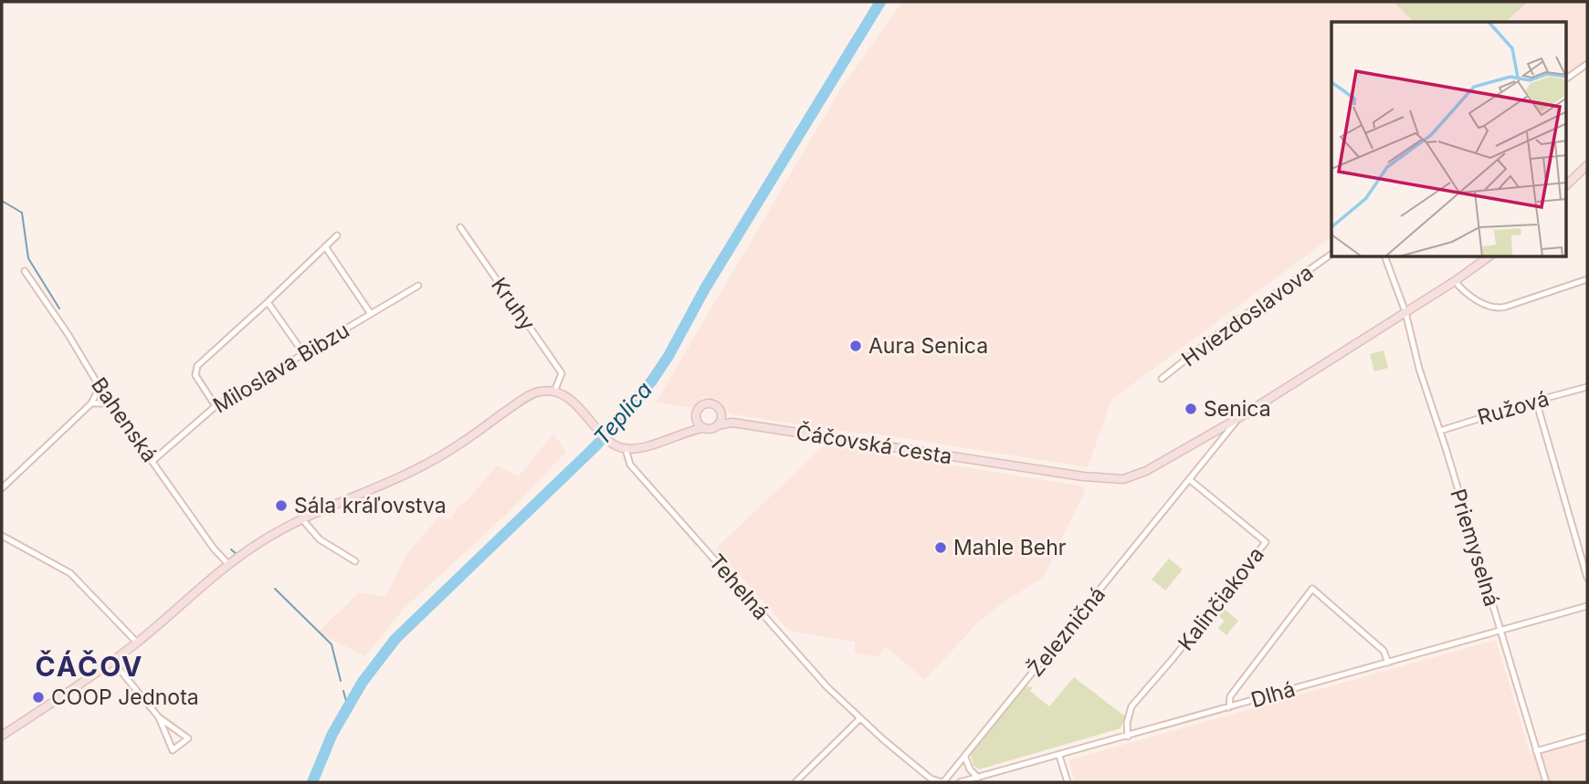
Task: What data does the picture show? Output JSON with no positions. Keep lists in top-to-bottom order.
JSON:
{
  "streets": {
    "main road": ["Čáčovská cesta"],
    "street": [
      "Kruhy",
      "Hviezdoslavova",
      "Miloslava Bibzu",
      "Ružová",
      "Bahenská",
      "Priemyselná",
      "Tehelná",
      "Kalinčiakova",
      "Železničná",
      "Dlhá"
    ]
  },
  "crossings": [
    ["Miloslava Bibzu", "Bahenská"],
    ["Ružová", "Priemyselná"],
    ["Priemyselná", "Dlhá"],
    ["Tehelná", "Železničná"],
    ["Kalinčiakova", "Železničná"],
    ["Kalinčiakova", "Dlhá"]
  ],
  "districts": ["ČÁČOV"],
  "water": ["Teplica"],
  "places": [
    "Aura Senica",
    "Senica",
    "Sála kráľovstva",
    "Mahle Behr",
    "COOP Jednota"
  ]
}
